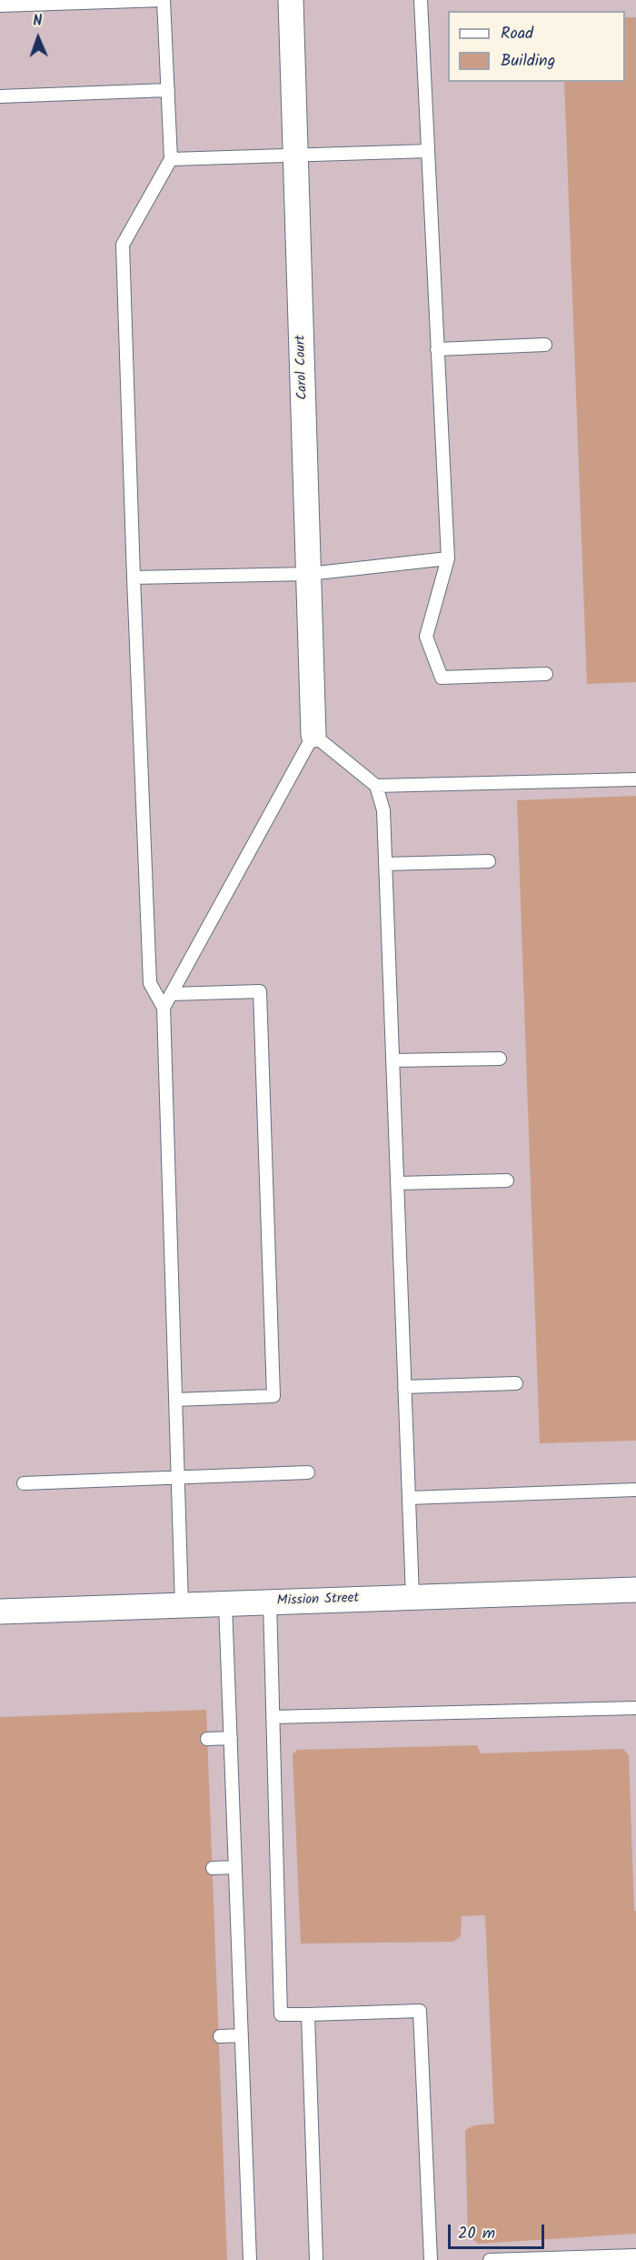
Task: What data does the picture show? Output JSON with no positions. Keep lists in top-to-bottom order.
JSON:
{
  "streets": {
    "street": ["Carol Court", "Mission Street"]
  },
  "legend": ["Road", "Building"],
  "scale_bar": "20 m",
  "north": "top"
}
